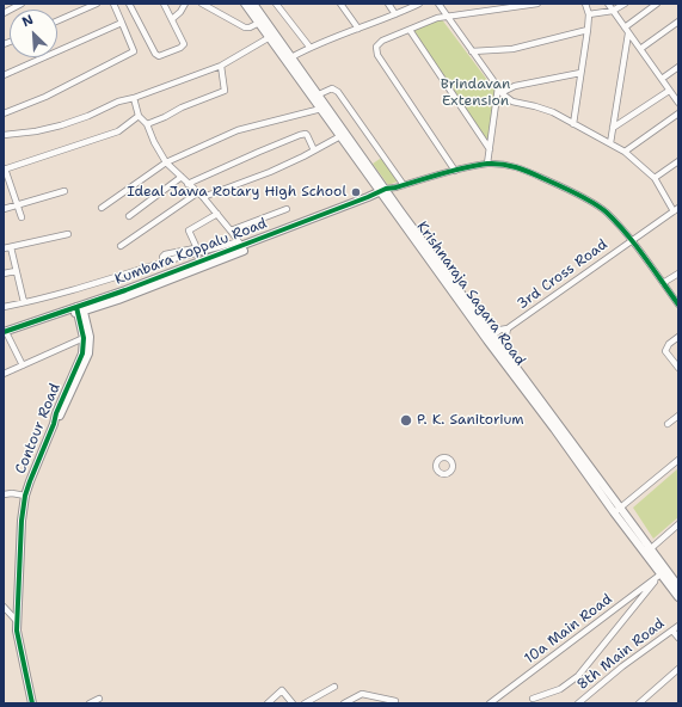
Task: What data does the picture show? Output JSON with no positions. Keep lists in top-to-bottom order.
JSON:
{
  "streets": {
    "main road": ["Kumbara Koppalu Road", "Krishnaraja Sagara Road", "Contour Road"],
    "street": ["3rd Cross Road", "10a Main Road", "8th Main Road"]
  },
  "crossings": [
    ["Kumbara Koppalu Road", "Krishnaraja Sagara Road"],
    ["Kumbara Koppalu Road", "Contour Road"],
    ["3rd Cross Road", "Krishnaraja Sagara Road"],
    ["Krishnaraja Sagara Road", "10a Main Road"]
  ],
  "parks": ["Brindavan Extension"],
  "places": ["Ideal Jawa Rotary High School", "P. K. Sanitorium"],
  "north": "top left"
}
